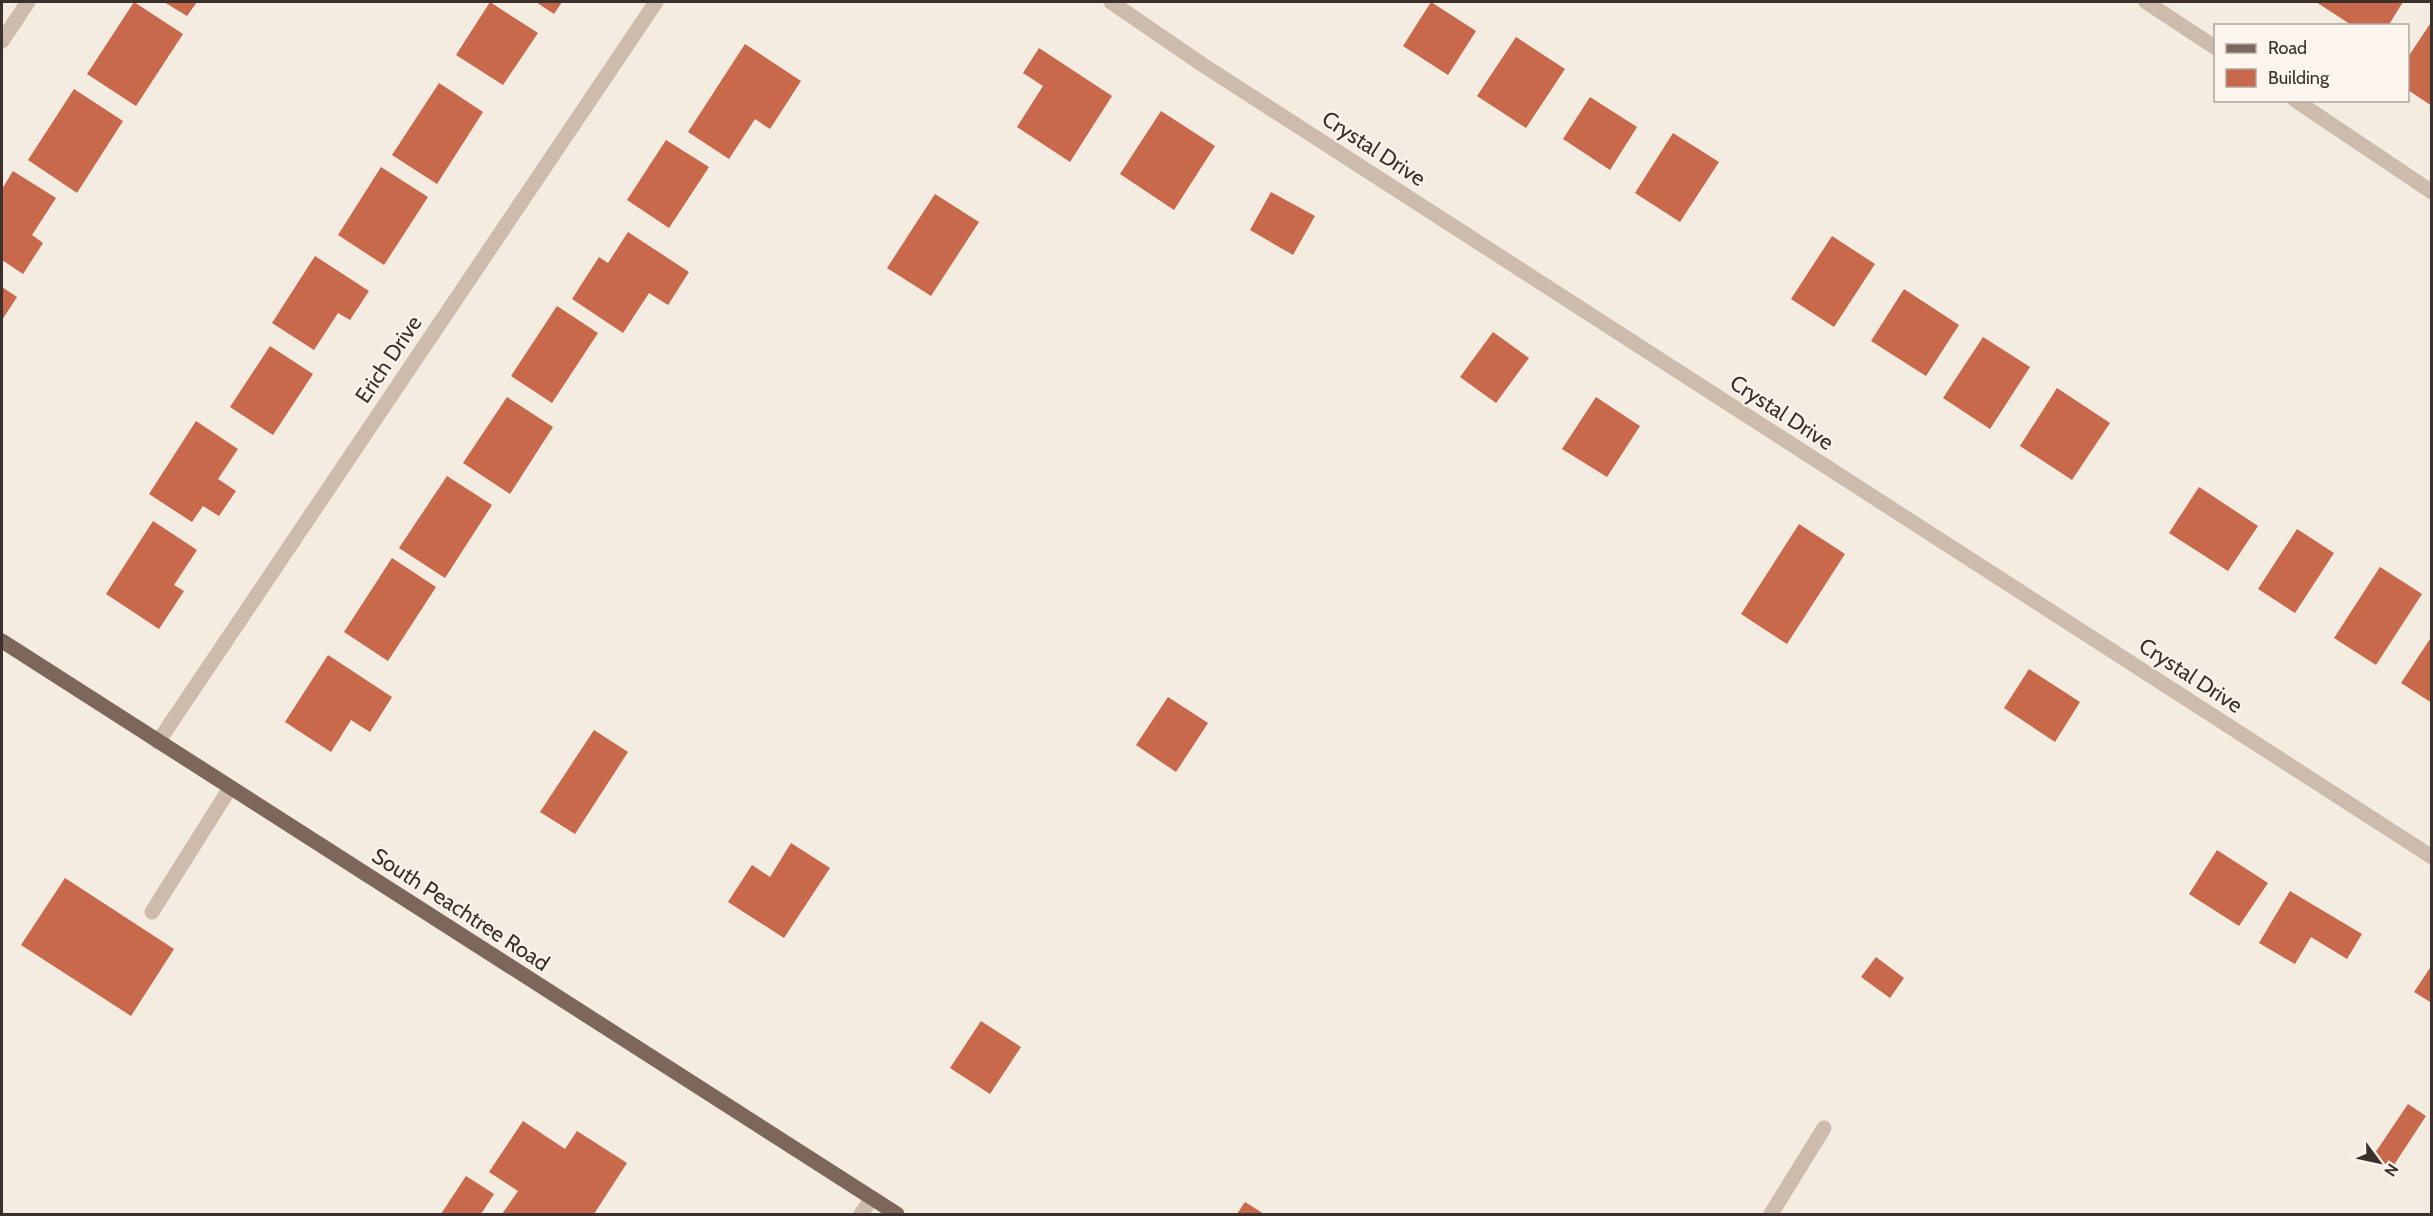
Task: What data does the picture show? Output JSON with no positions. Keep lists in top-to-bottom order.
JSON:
{
  "streets": {
    "main road": ["South Peachtree Road"],
    "street": ["Crystal Drive", "Erich Drive"]
  },
  "crossings": [
    ["Erich Drive", "South Peachtree Road"]
  ],
  "legend": ["Road", "Building"],
  "north": "bottom right"
}
